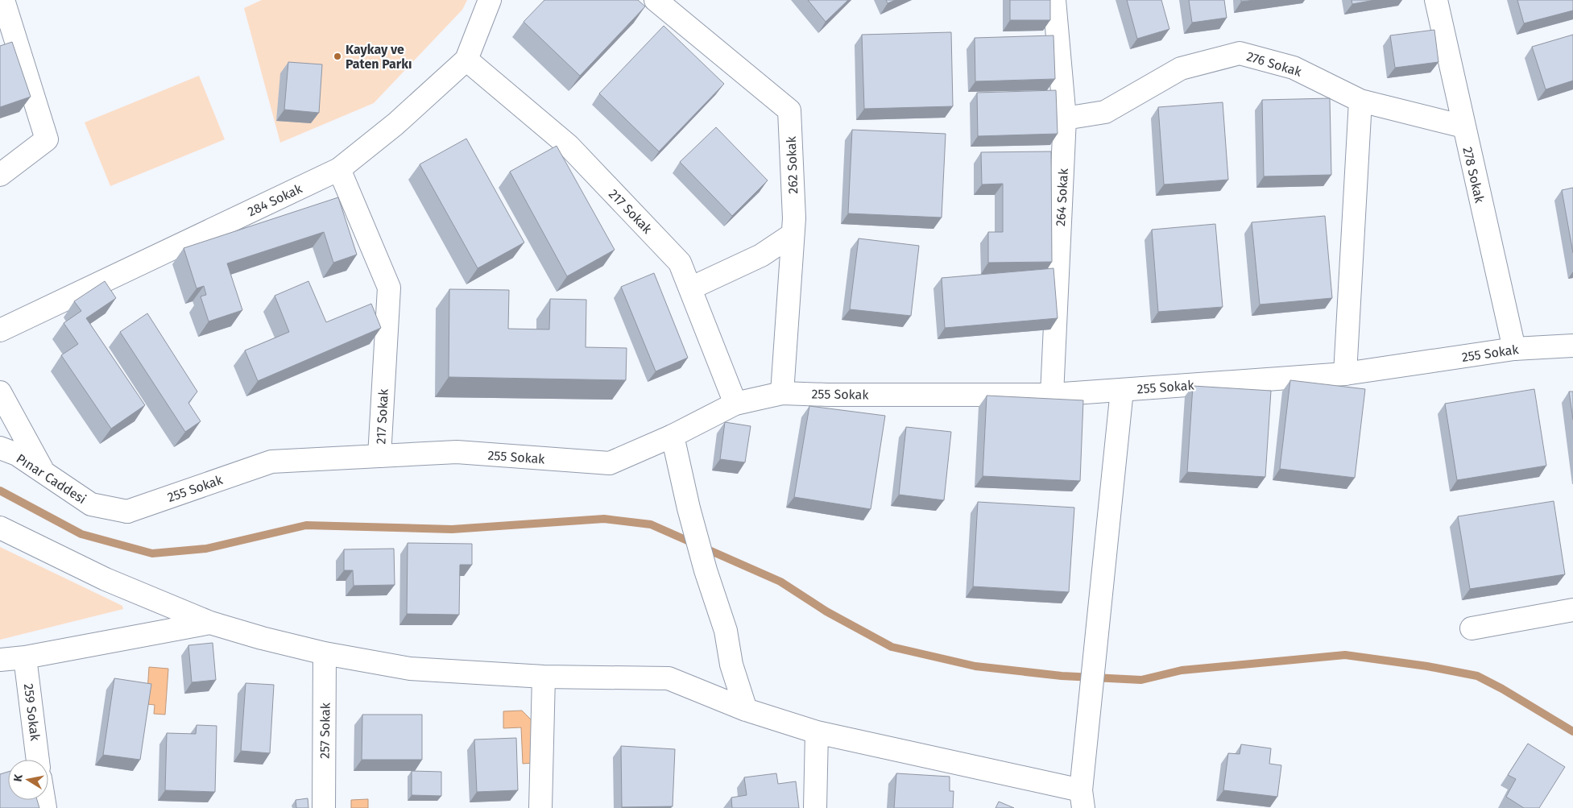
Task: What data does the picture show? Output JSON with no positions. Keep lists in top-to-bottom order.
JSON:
{
  "streets": {
    "street": [
      "276 Sokak",
      "262 Sokak",
      "278 Sokak",
      "264 Sokak",
      "284 Sokak",
      "217 Sokak",
      "255 Sokak",
      "Pınar Caddesi",
      "259 Sokak",
      "257 Sokak"
    ]
  },
  "crossings": [
    ["276 Sokak", "278 Sokak"],
    ["276 Sokak", "264 Sokak"],
    ["262 Sokak", "255 Sokak"],
    ["278 Sokak", "255 Sokak"],
    ["264 Sokak", "255 Sokak"],
    ["284 Sokak", "217 Sokak"],
    ["217 Sokak", "255 Sokak"],
    ["255 Sokak", "Pınar Caddesi"]
  ],
  "places": ["Kaykay ve Paten Parkı"],
  "north": "left"
}
